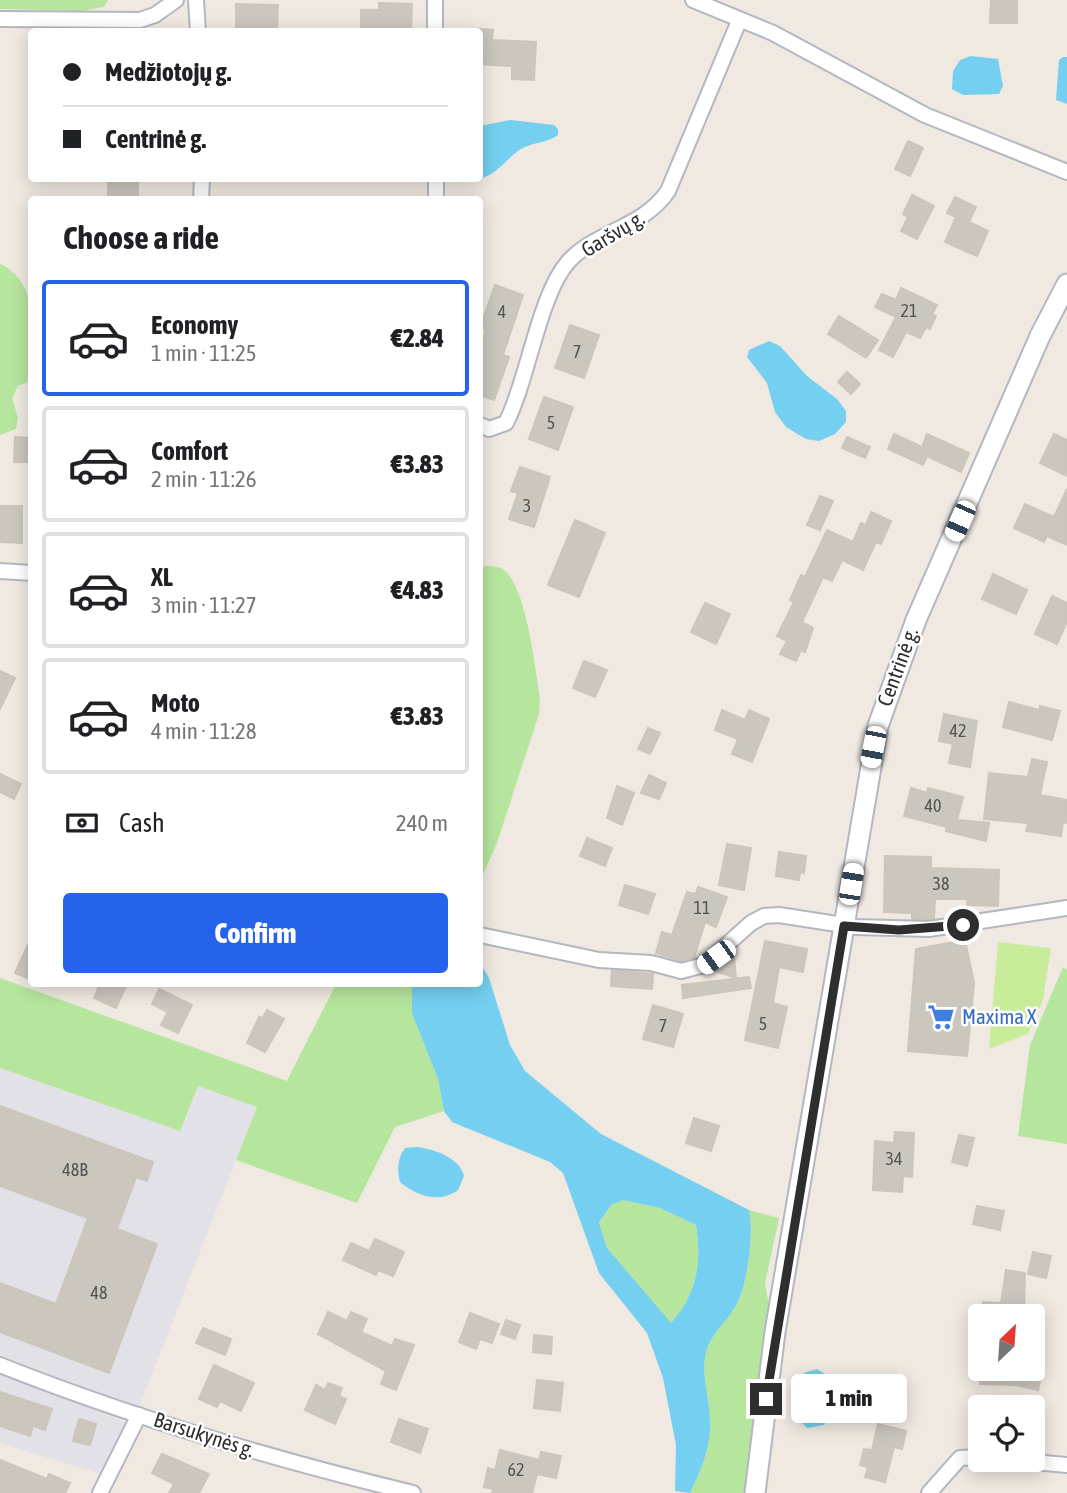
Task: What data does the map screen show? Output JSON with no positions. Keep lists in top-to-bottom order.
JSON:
{
  "streets": {
    "main road": ["Centrinė g."],
    "street": ["Garšvų g.", "Barsukynės g."]
  },
  "places": {
    "supermarket": ["Maxima X"]
  },
  "house_numbers": [
    "21",
    "4",
    "7",
    "5",
    "3",
    "42",
    "40",
    "38",
    "11",
    "5",
    "7",
    "34",
    "48B",
    "48",
    "62"
  ],
  "north": "top right",
  "page": {
    "banner": ["Medžiotojų g.", "Centrinė g."],
    "heading": "Choose a ride",
    "list": [
      {
        "name": "Economy",
        "note": "1 min · 11:25",
        "value": "€2.84"
      },
      {
        "name": "Comfort",
        "note": "2 min · 11:26",
        "value": "€3.83"
      },
      {
        "name": "XL",
        "note": "3 min · 11:27",
        "value": "€4.83"
      },
      {
        "name": "Moto",
        "note": "4 min · 11:28",
        "value": "€3.83"
      }
    ],
    "pay": ["Cash", "240 m"],
    "buttons": "Confirm",
    "bubble": "1 min"
  }
}
